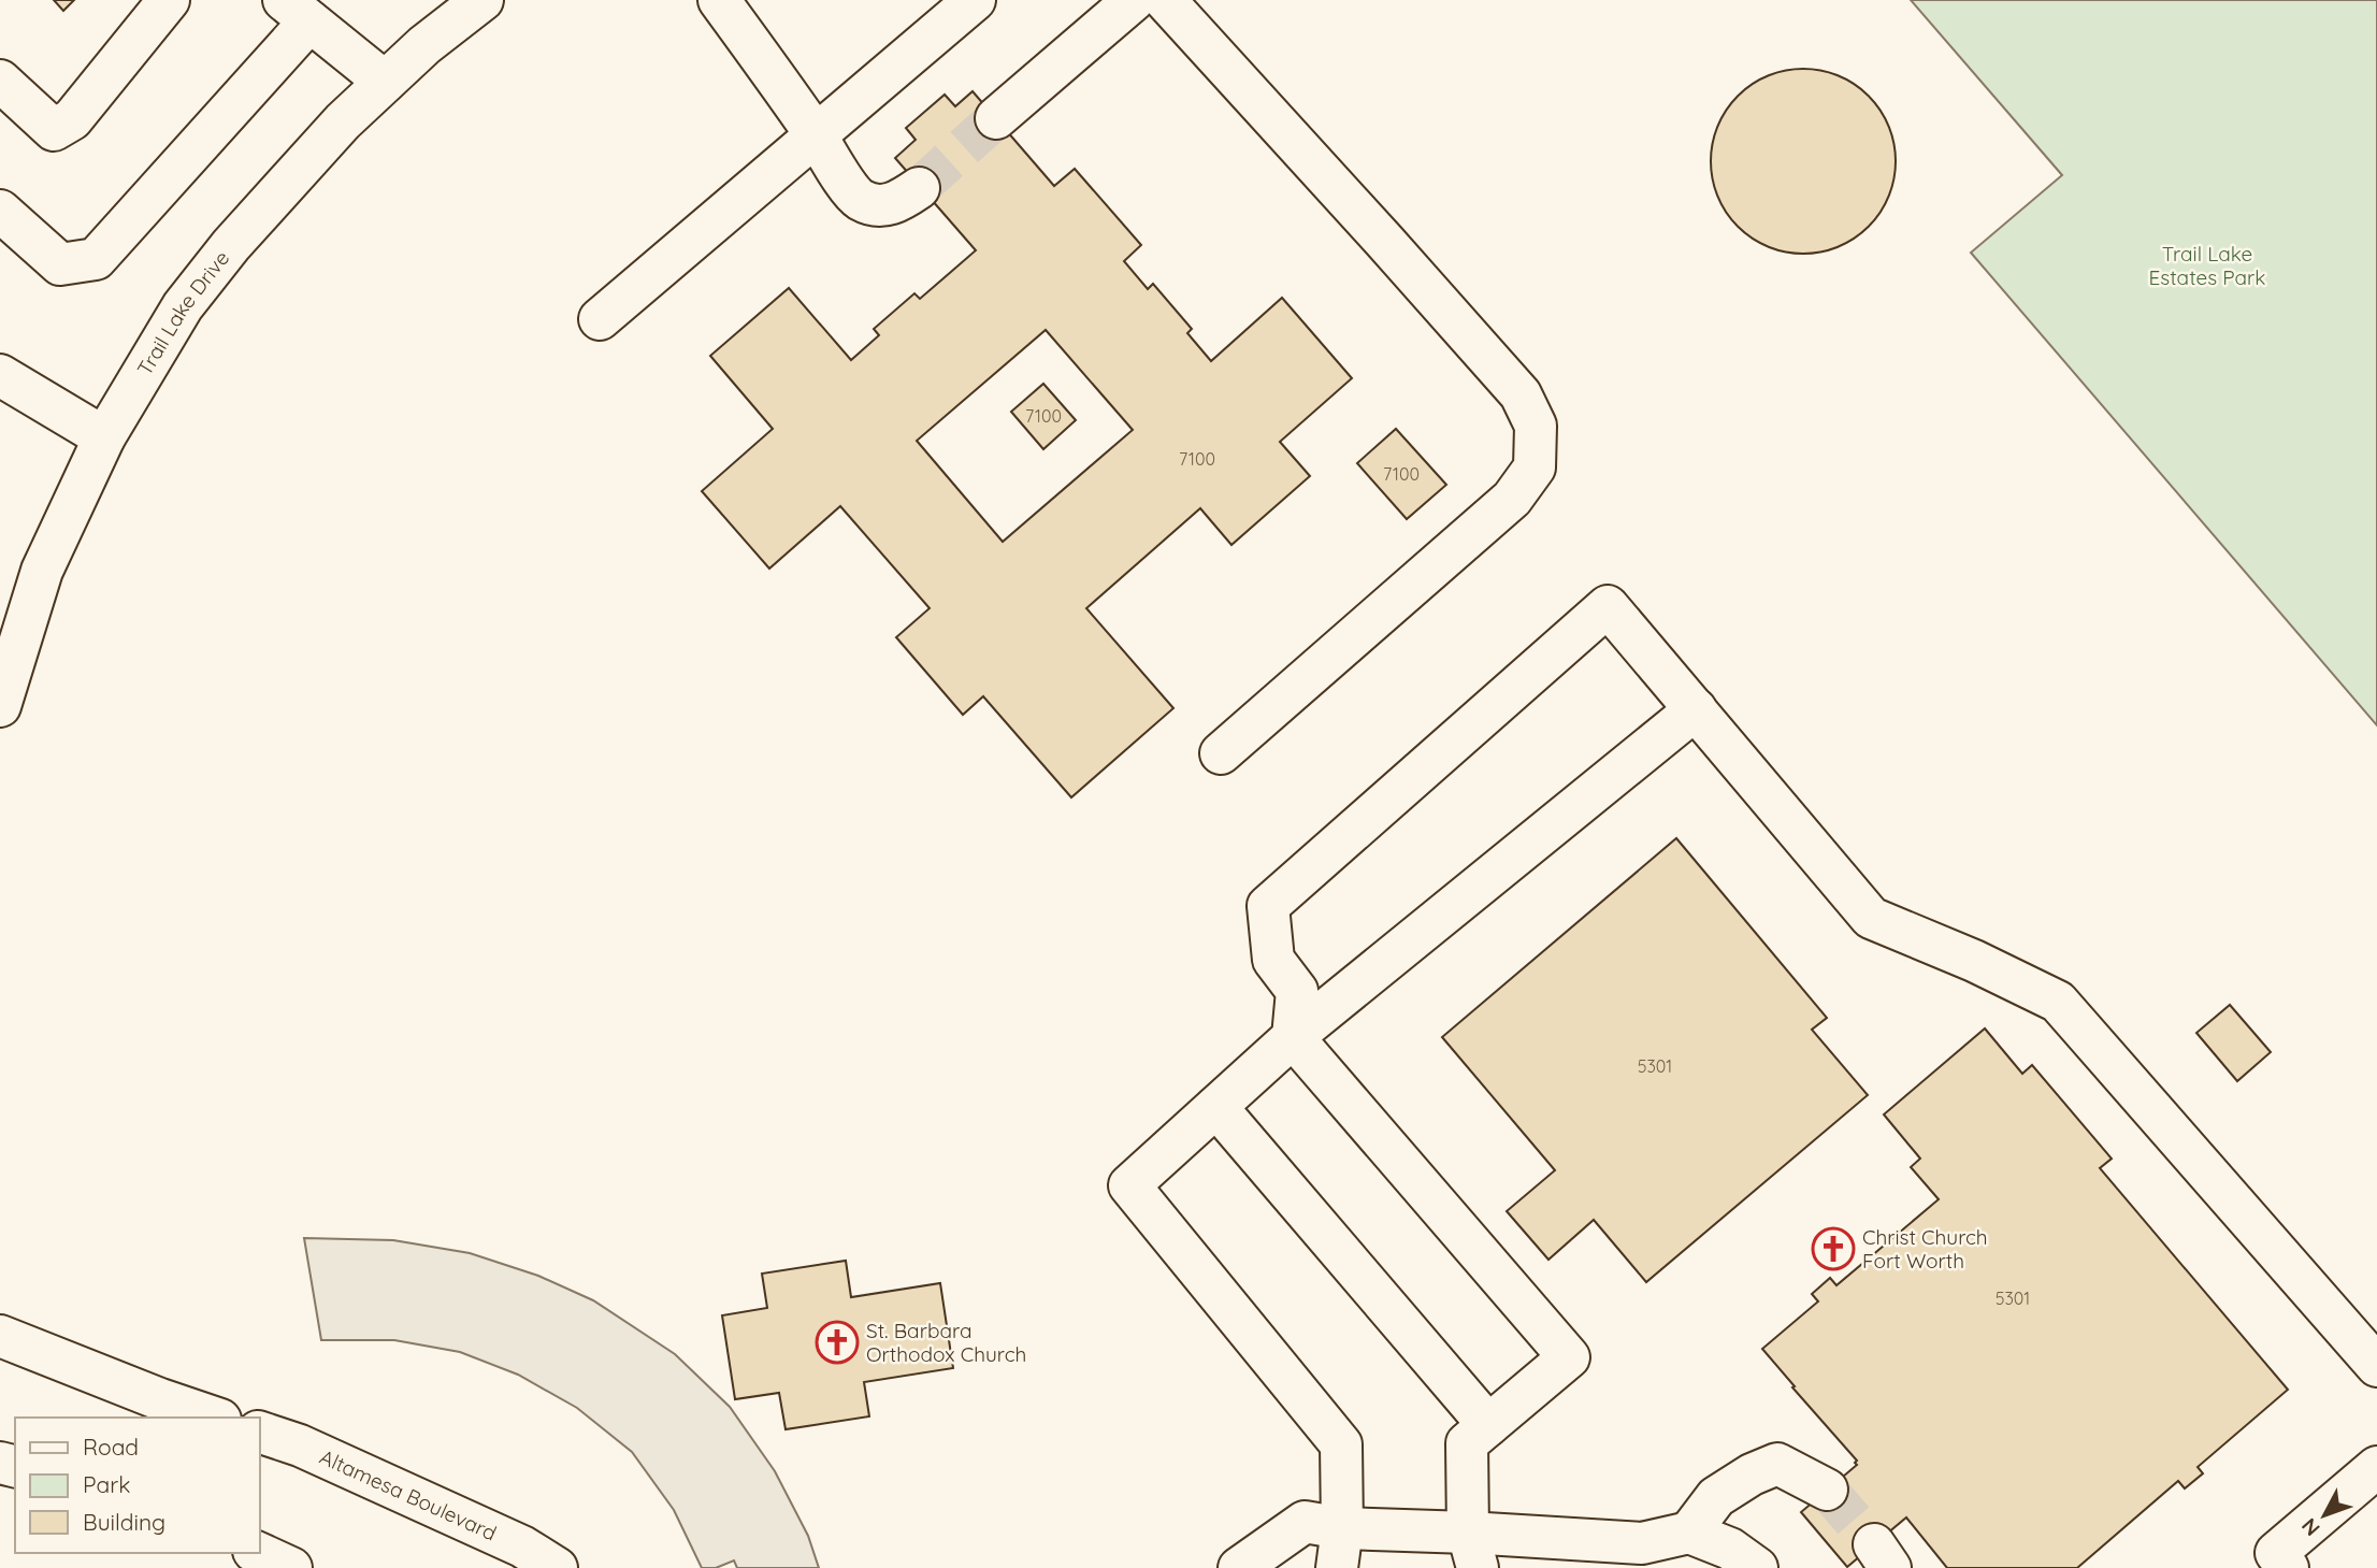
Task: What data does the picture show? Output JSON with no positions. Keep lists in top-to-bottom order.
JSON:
{
  "streets": {
    "street": ["Trail Lake Drive", "Altamesa Boulevard"]
  },
  "parks": ["Trail Lake Estates Park"],
  "places": {
    "church": ["Christ Church Fort Worth", "St. Barbara Orthodox Church"]
  },
  "house_numbers": [
    "7100",
    "7100",
    "7100",
    "5301",
    "5301"
  ],
  "legend": ["Road", "Park", "Building"],
  "north": "bottom left"
}
